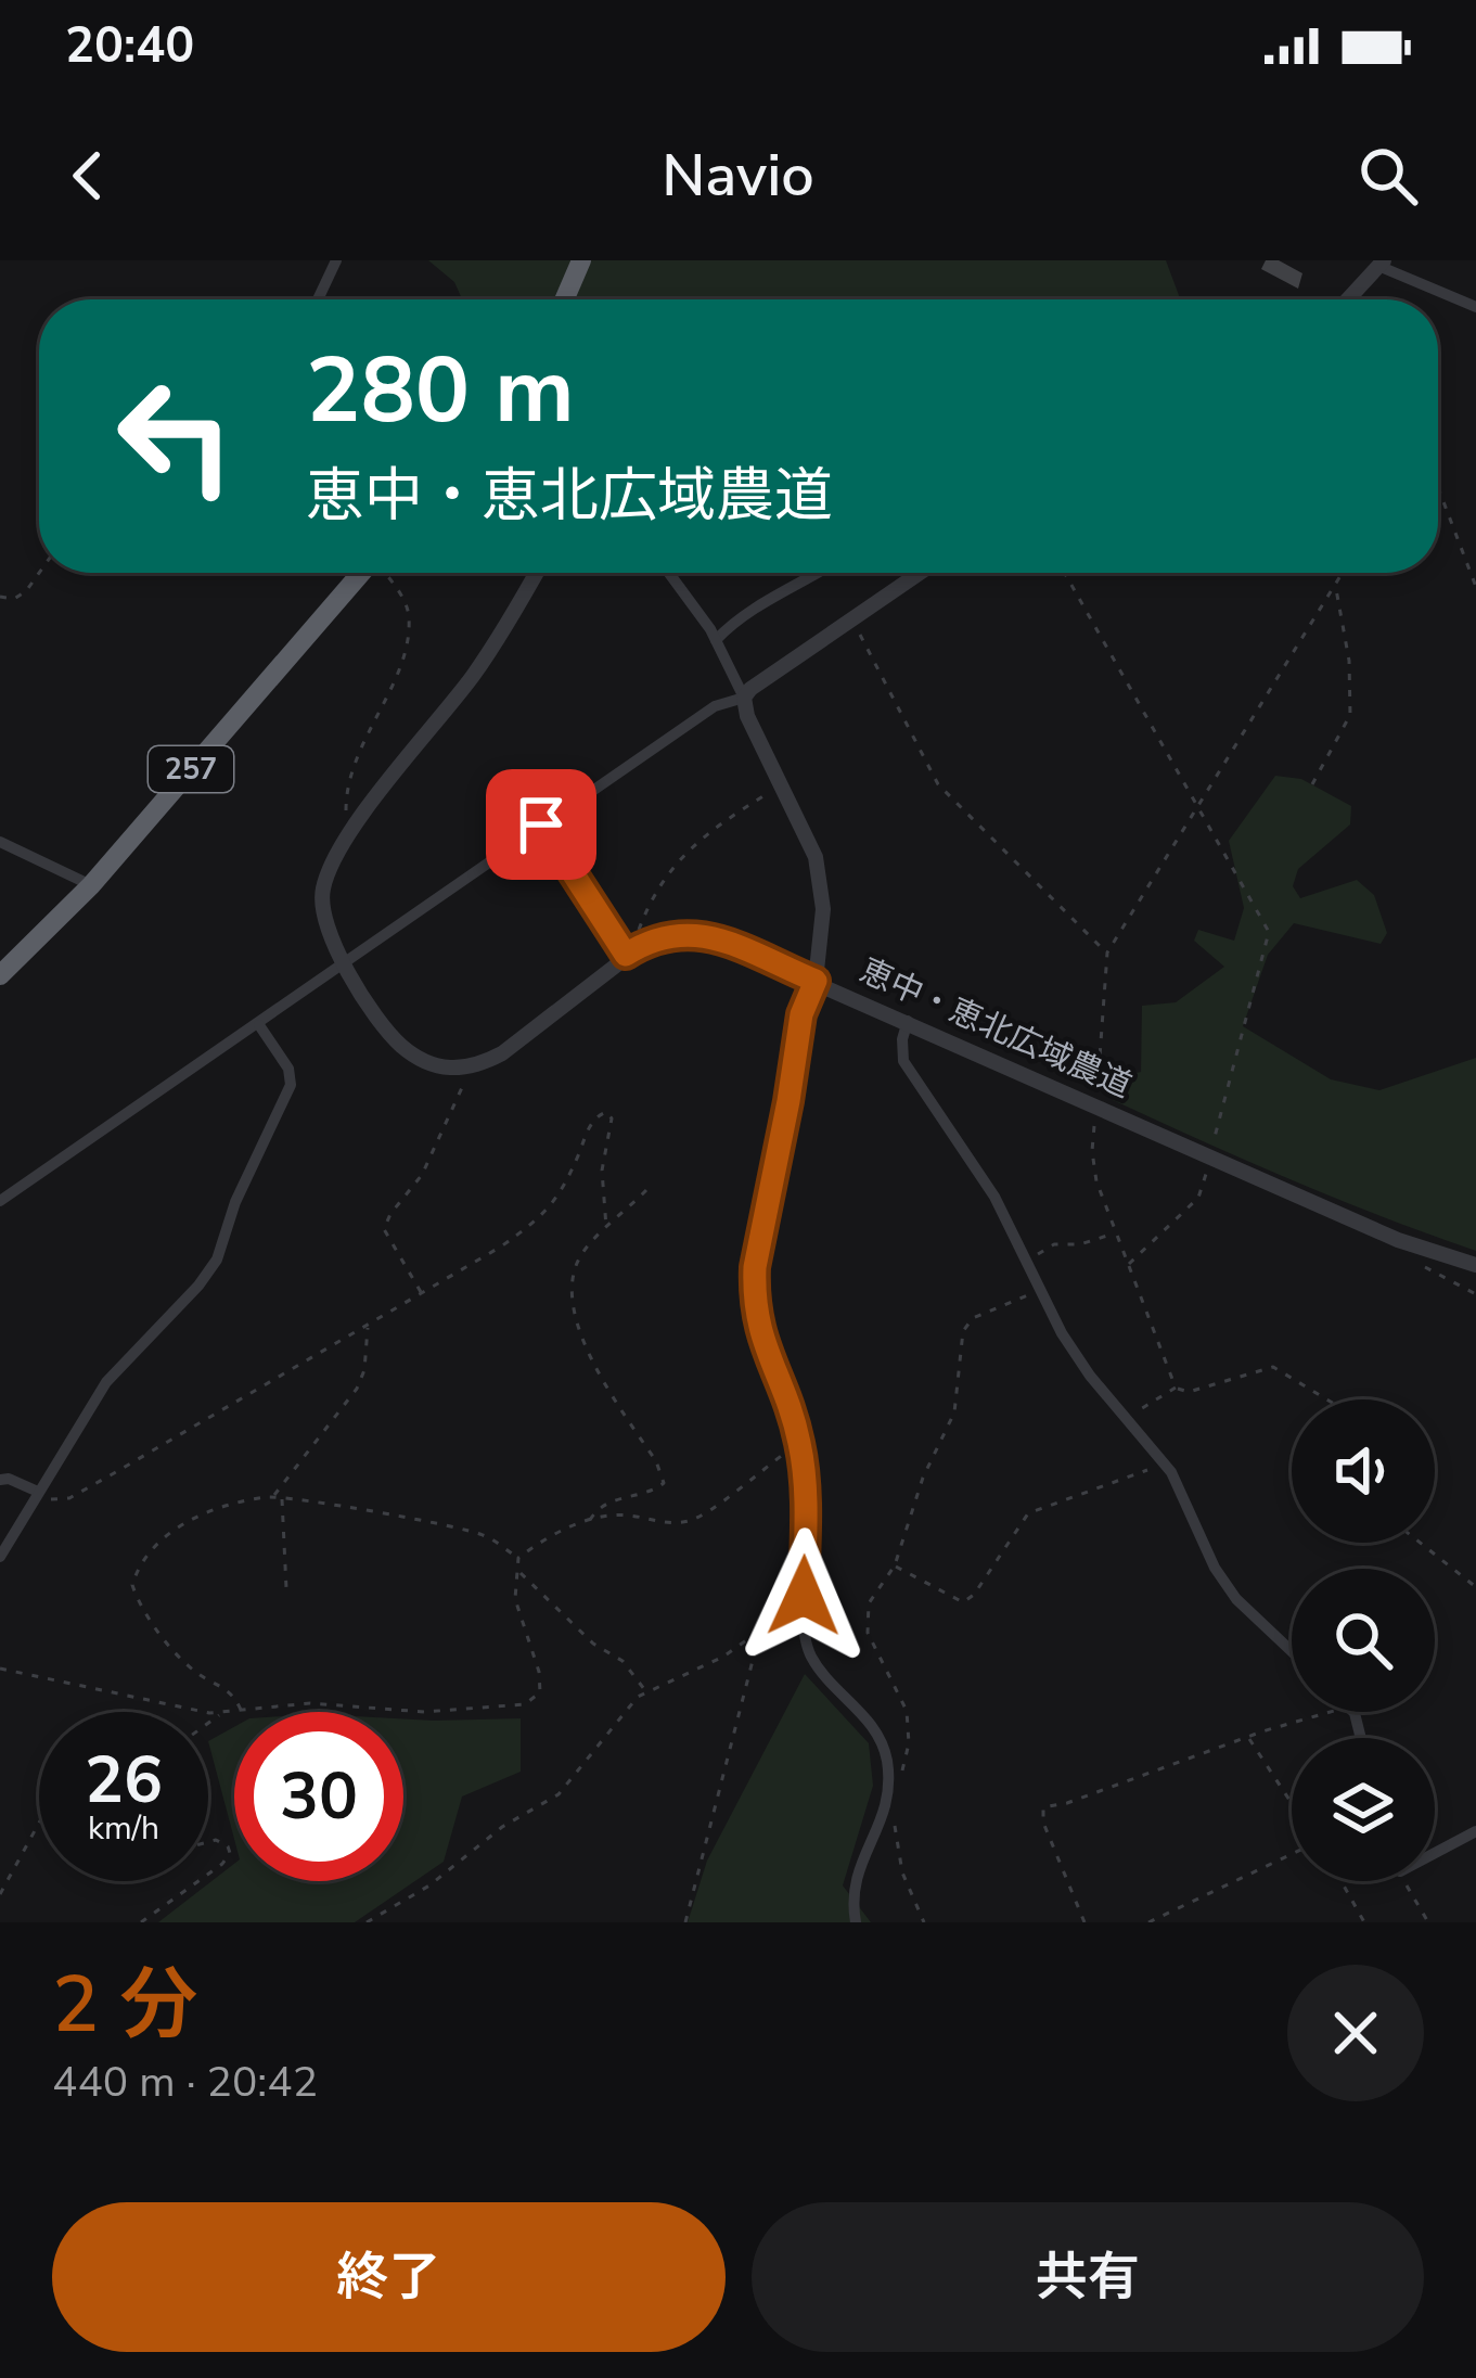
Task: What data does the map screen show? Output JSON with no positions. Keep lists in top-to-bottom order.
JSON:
{
  "streets": {
    "highway": ["257"],
    "street": ["恵中・恵北広域農道"]
  },
  "page": {
    "status": "20:40",
    "header": "Navio",
    "turn": ["280 m", "恵中・恵北広域農道"],
    "speed": "26 km/h",
    "limit": "30",
    "heading": ["2 分", "440 m · 20:42"],
    "buttons": ["終了", "共有"]
  }
}
